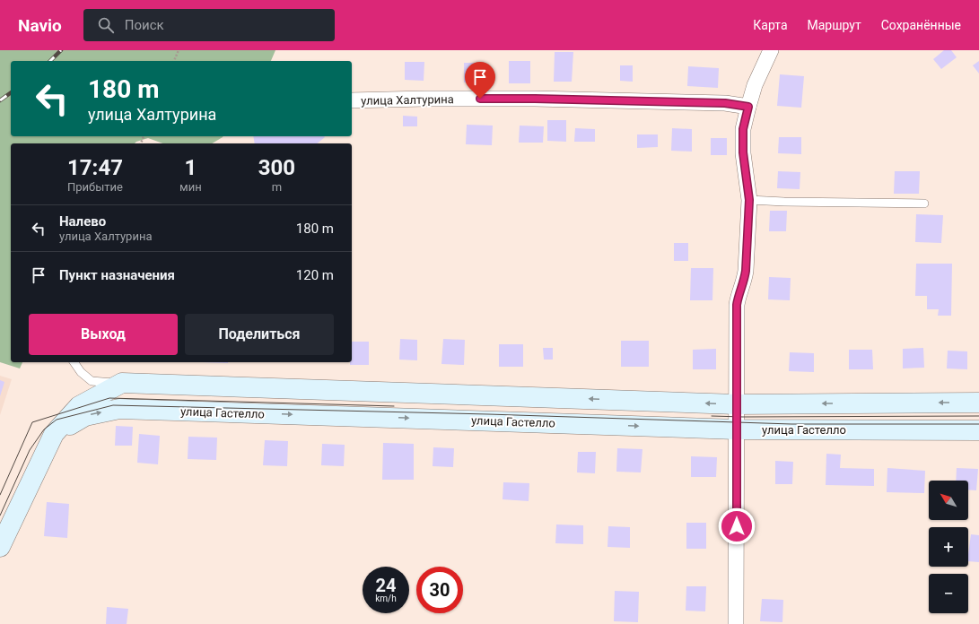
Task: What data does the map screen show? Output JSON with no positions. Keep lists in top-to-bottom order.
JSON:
{
  "streets": {
    "street": ["улица Халтурина", "улица Гастелло"]
  },
  "north": "top left",
  "page": {
    "header": "Navio",
    "search": "Поиск",
    "nav": ["Карта", "Маршрут", "Сохранённые"],
    "turn": ["180 m", "улица Халтурина"],
    "eta": [
      "17:47",
      "Прибытие",
      "1",
      "мин",
      "300",
      "m"
    ],
    "list": [
      {
        "name": "Налево",
        "note": "улица Халтурина",
        "value": "180 m"
      },
      {
        "name": "Пункт назначения",
        "value": "120 m"
      }
    ],
    "buttons": ["Выход", "Поделиться"],
    "map_buttons": ["+", "−"],
    "speed": "24 km/h",
    "limit": "30"
  }
}
